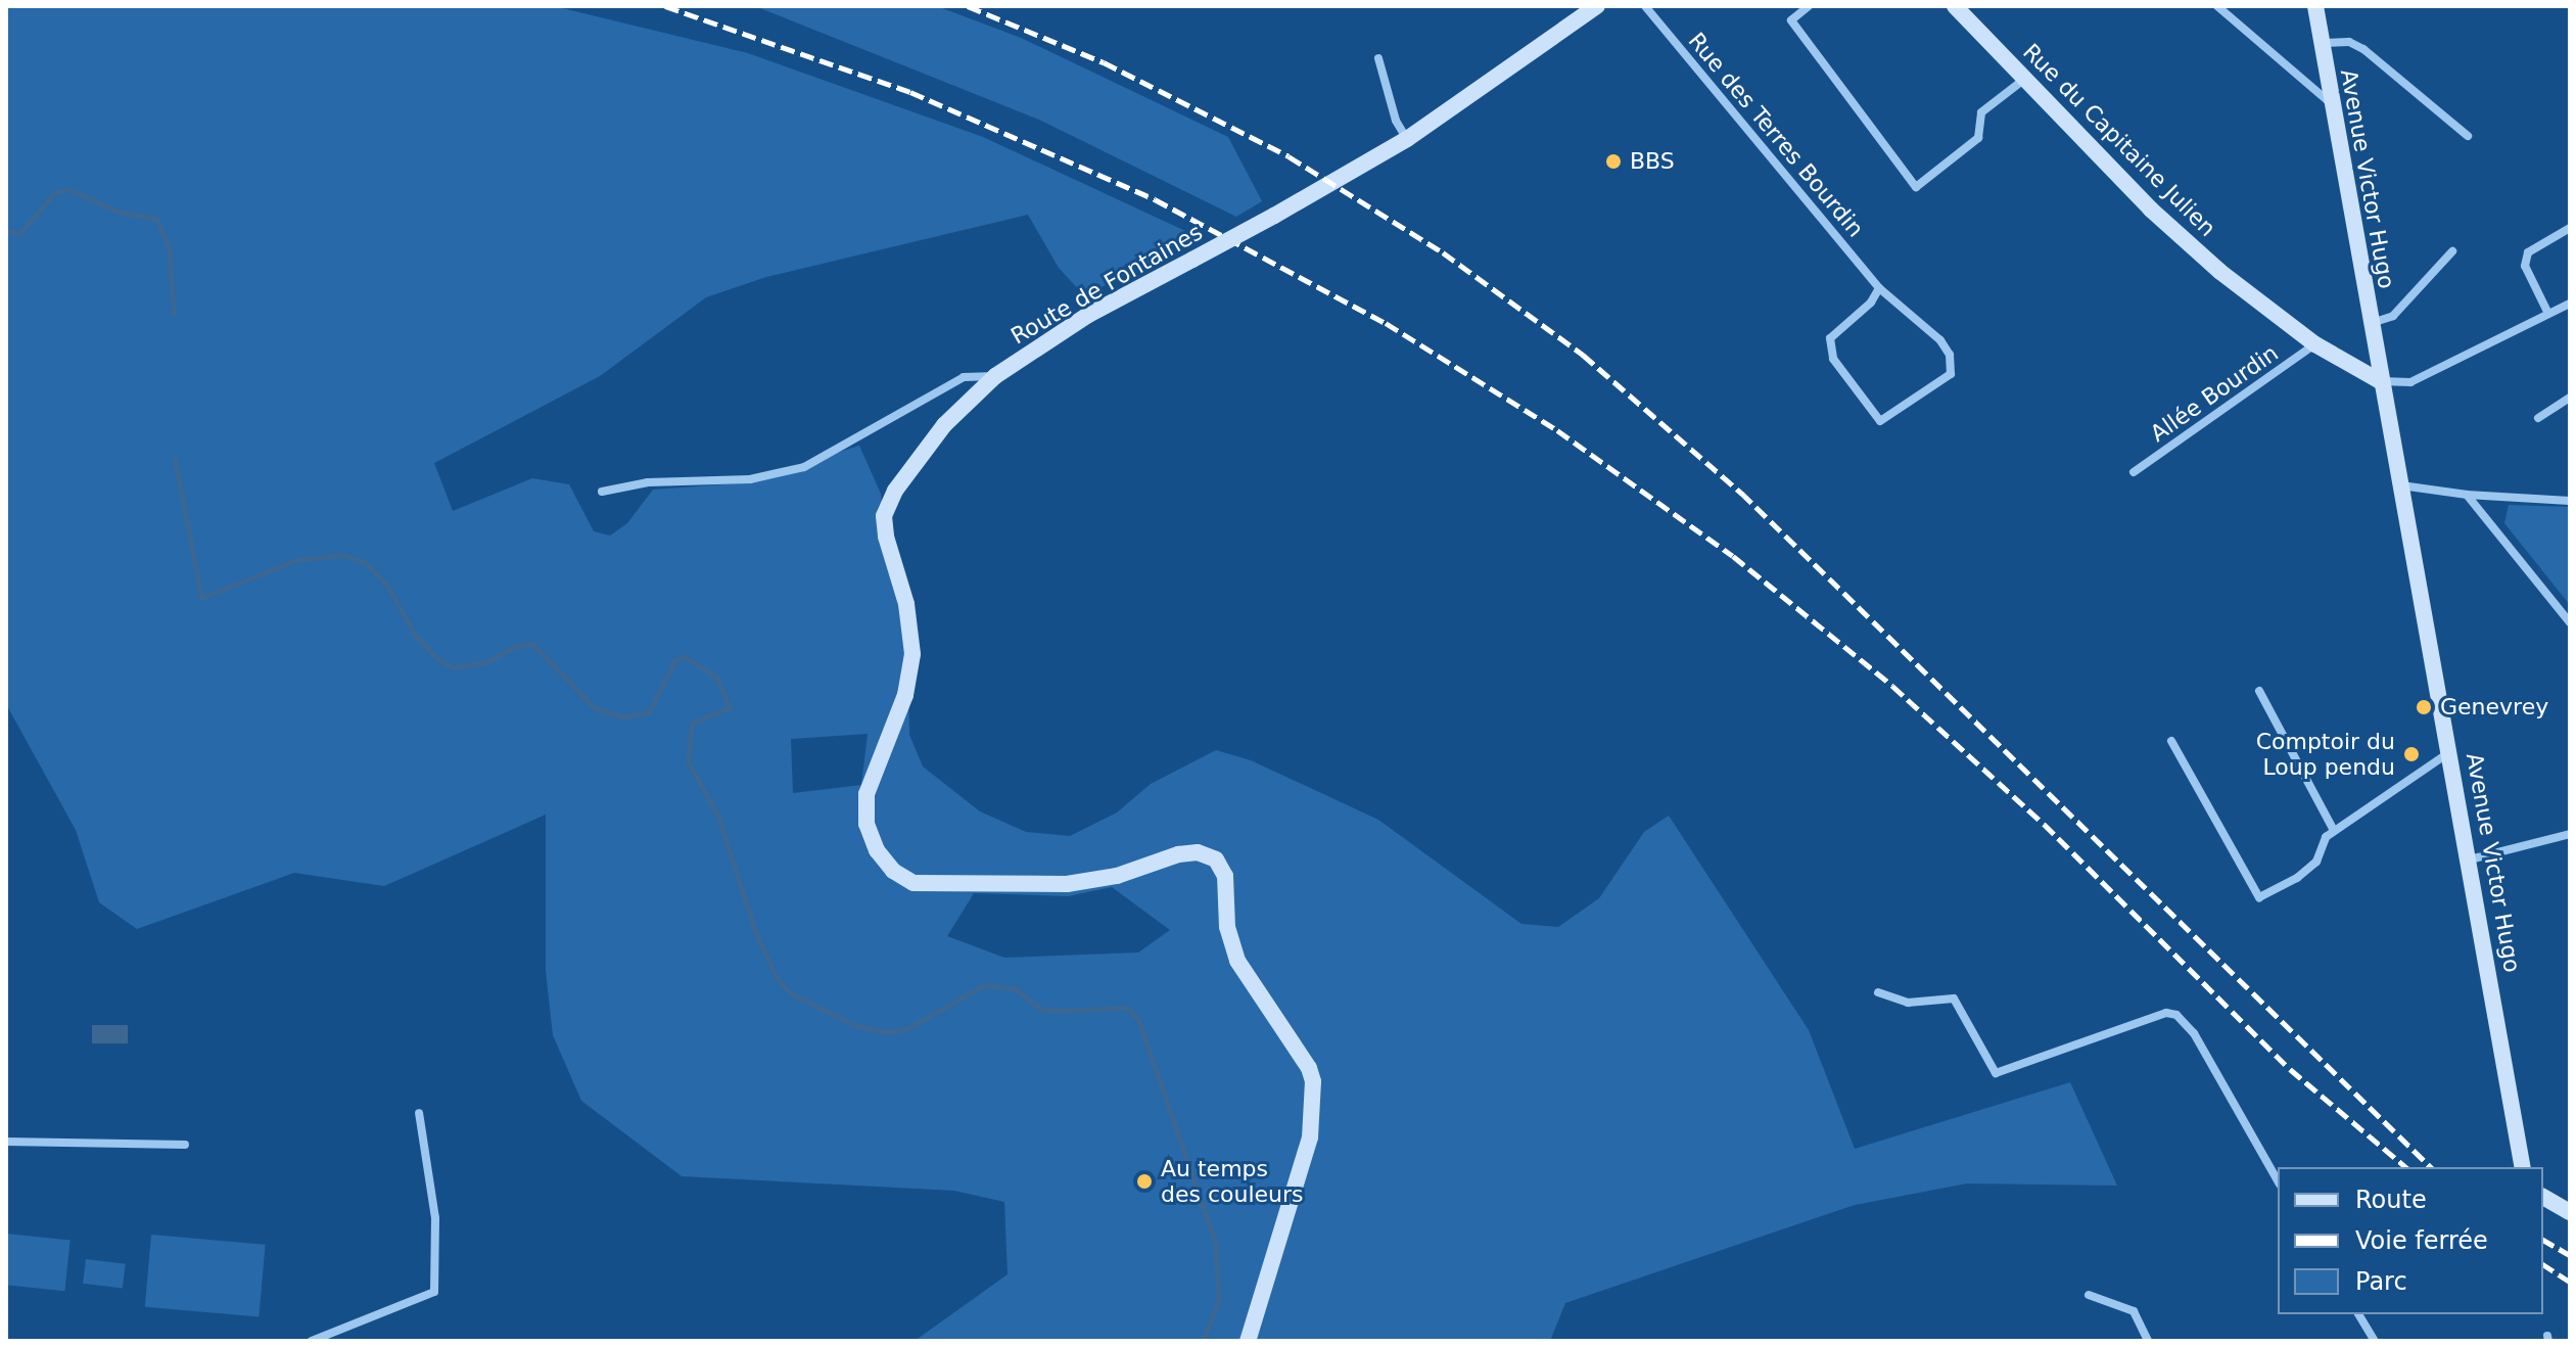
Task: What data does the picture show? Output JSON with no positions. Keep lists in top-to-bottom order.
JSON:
{
  "streets": {
    "street": [
      "Rue des Terres Bourdin",
      "Rue du Capitaine Julien",
      "Avenue Victor Hugo",
      "Route de Fontaines",
      "Allée Bourdin"
    ]
  },
  "crossings": [
    ["Rue du Capitaine Julien", "Avenue Victor Hugo"],
    ["Rue du Capitaine Julien", "Allée Bourdin"]
  ],
  "places": [
    "BBS",
    "Genevrey",
    "Comptoir du Loup pendu",
    "Au temps des couleurs"
  ],
  "legend": ["Route", "Voie ferrée", "Parc"]
}
